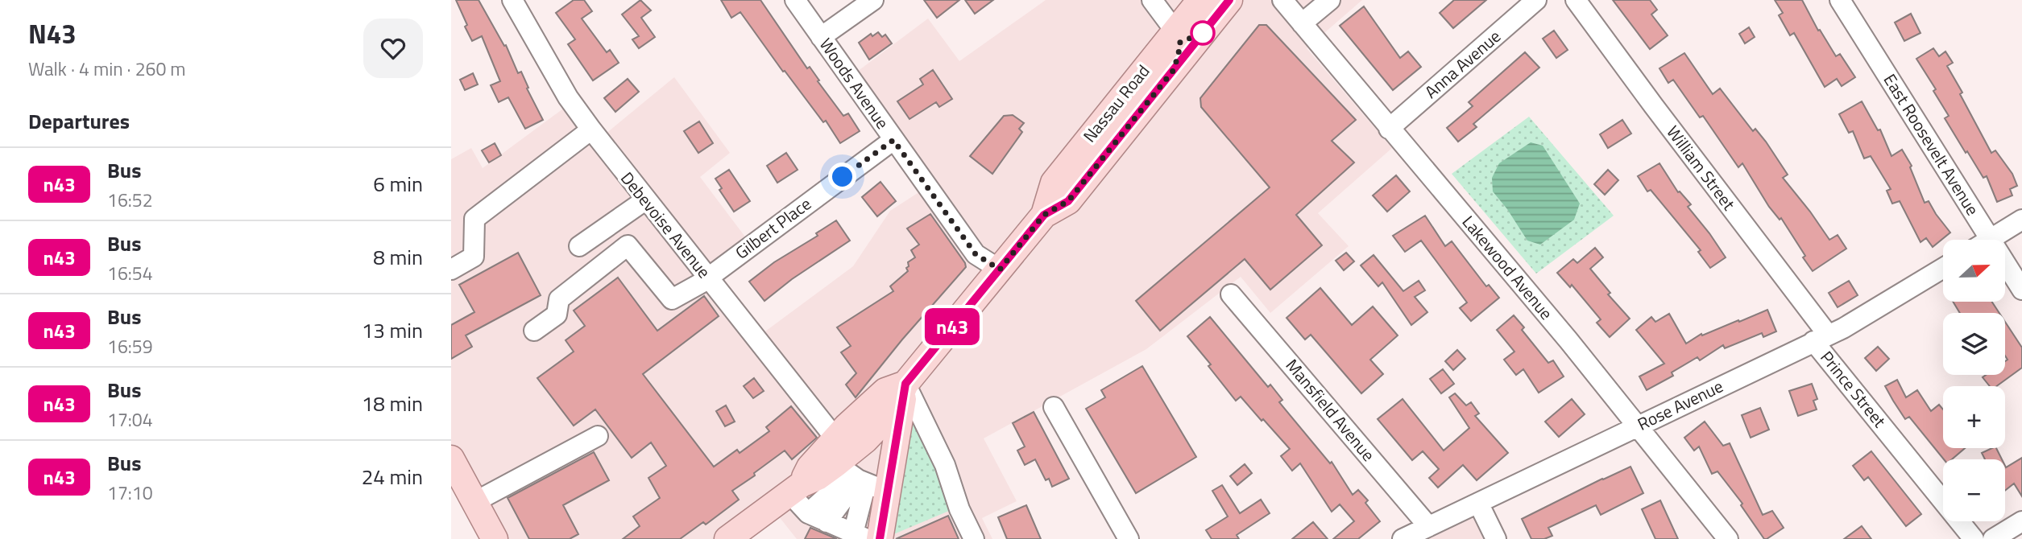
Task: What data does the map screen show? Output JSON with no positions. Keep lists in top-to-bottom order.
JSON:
{
  "streets": {
    "main road": ["Nassau Road"],
    "street": [
      "Anna Avenue",
      "Woods Avenue",
      "East Roosevelt Avenue",
      "William Street",
      "Debevoise Avenue",
      "Gilbert Place",
      "Lakewood Avenue",
      "Prince Street",
      "Rose Avenue",
      "Mansfield Avenue"
    ]
  },
  "crossings": [
    ["Anna Avenue", "Lakewood Avenue"],
    ["Woods Avenue", "Nassau Road"],
    ["Woods Avenue", "Gilbert Place"],
    ["Nassau Road", "Debevoise Avenue"],
    ["William Street", "Prince Street"],
    ["William Street", "Rose Avenue"],
    ["Debevoise Avenue", "Gilbert Place"],
    ["Lakewood Avenue", "Rose Avenue"],
    ["Prince Street", "Rose Avenue"],
    ["Rose Avenue", "Mansfield Avenue"]
  ],
  "lines": ["bus line n43"],
  "north": "right",
  "page": {
    "heading": [
      ["N43", "Walk · 4 min · 260 m"],
      "Departures"
    ],
    "on_map": "n43",
    "list": [
      {
        "mark": "n43",
        "name": "Bus",
        "note": "16:52",
        "value": "6 min"
      },
      {
        "mark": "n43",
        "name": "Bus",
        "note": "16:54",
        "value": "8 min"
      },
      {
        "mark": "n43",
        "name": "Bus",
        "note": "16:59",
        "value": "13 min"
      },
      {
        "mark": "n43",
        "name": "Bus",
        "note": "17:04",
        "value": "18 min"
      },
      {
        "mark": "n43",
        "name": "Bus",
        "note": "17:10",
        "value": "24 min"
      }
    ],
    "map_buttons": ["+", "−"]
  }
}
